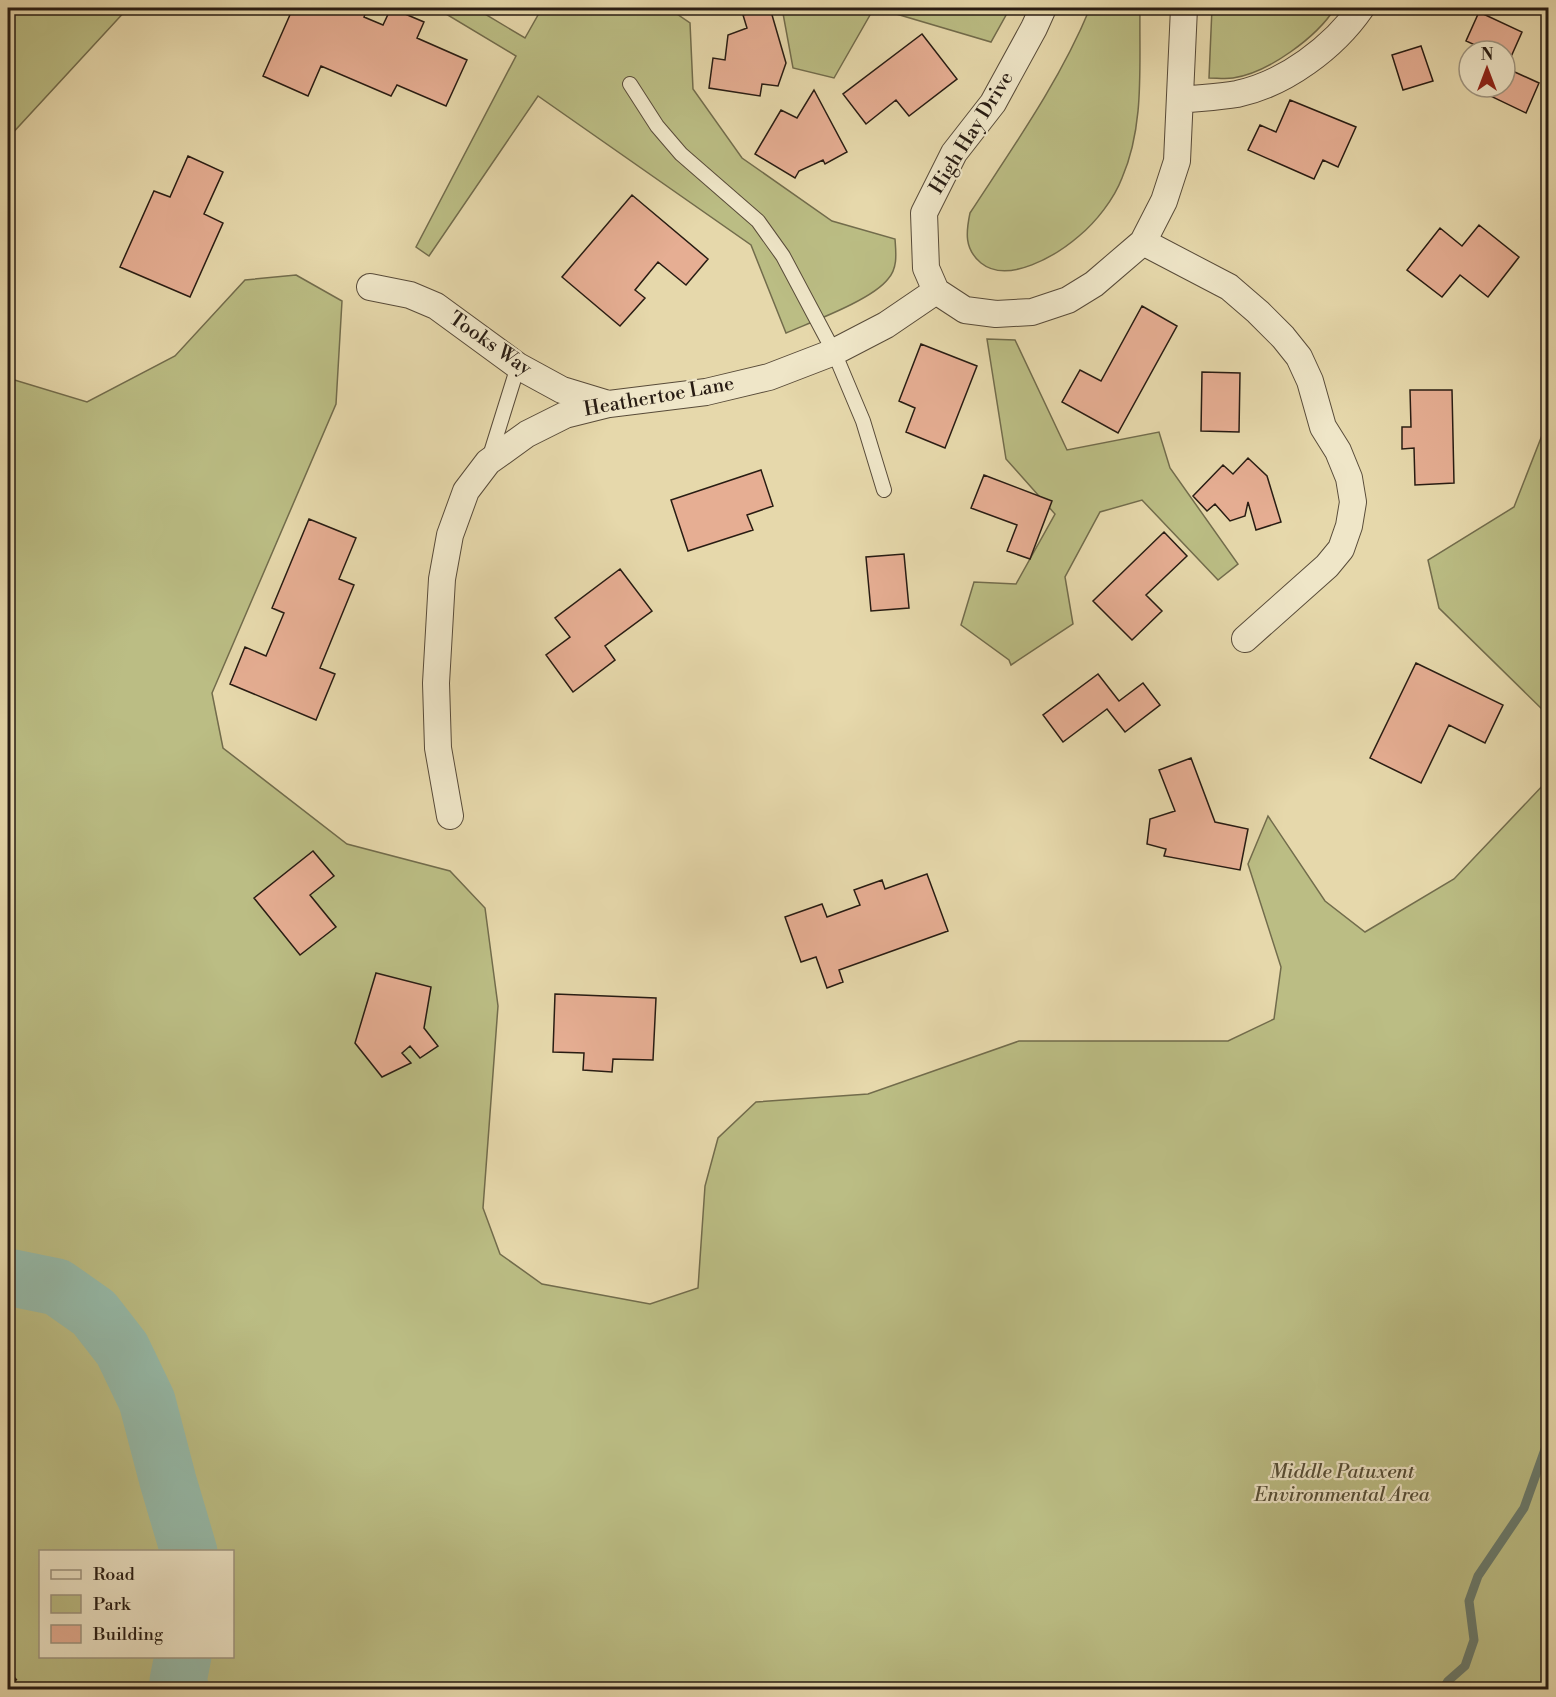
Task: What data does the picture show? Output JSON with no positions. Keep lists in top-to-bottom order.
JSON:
{
  "streets": {
    "street": ["High Hay Drive", "Tooks Way", "Heathertoe Lane"]
  },
  "crossings": [
    ["High Hay Drive", "Heathertoe Lane"],
    ["Tooks Way", "Heathertoe Lane"]
  ],
  "parks": ["Middle Patuxent Environmental Area"],
  "legend": ["Road", "Park", "Building"],
  "north": "top"
}
